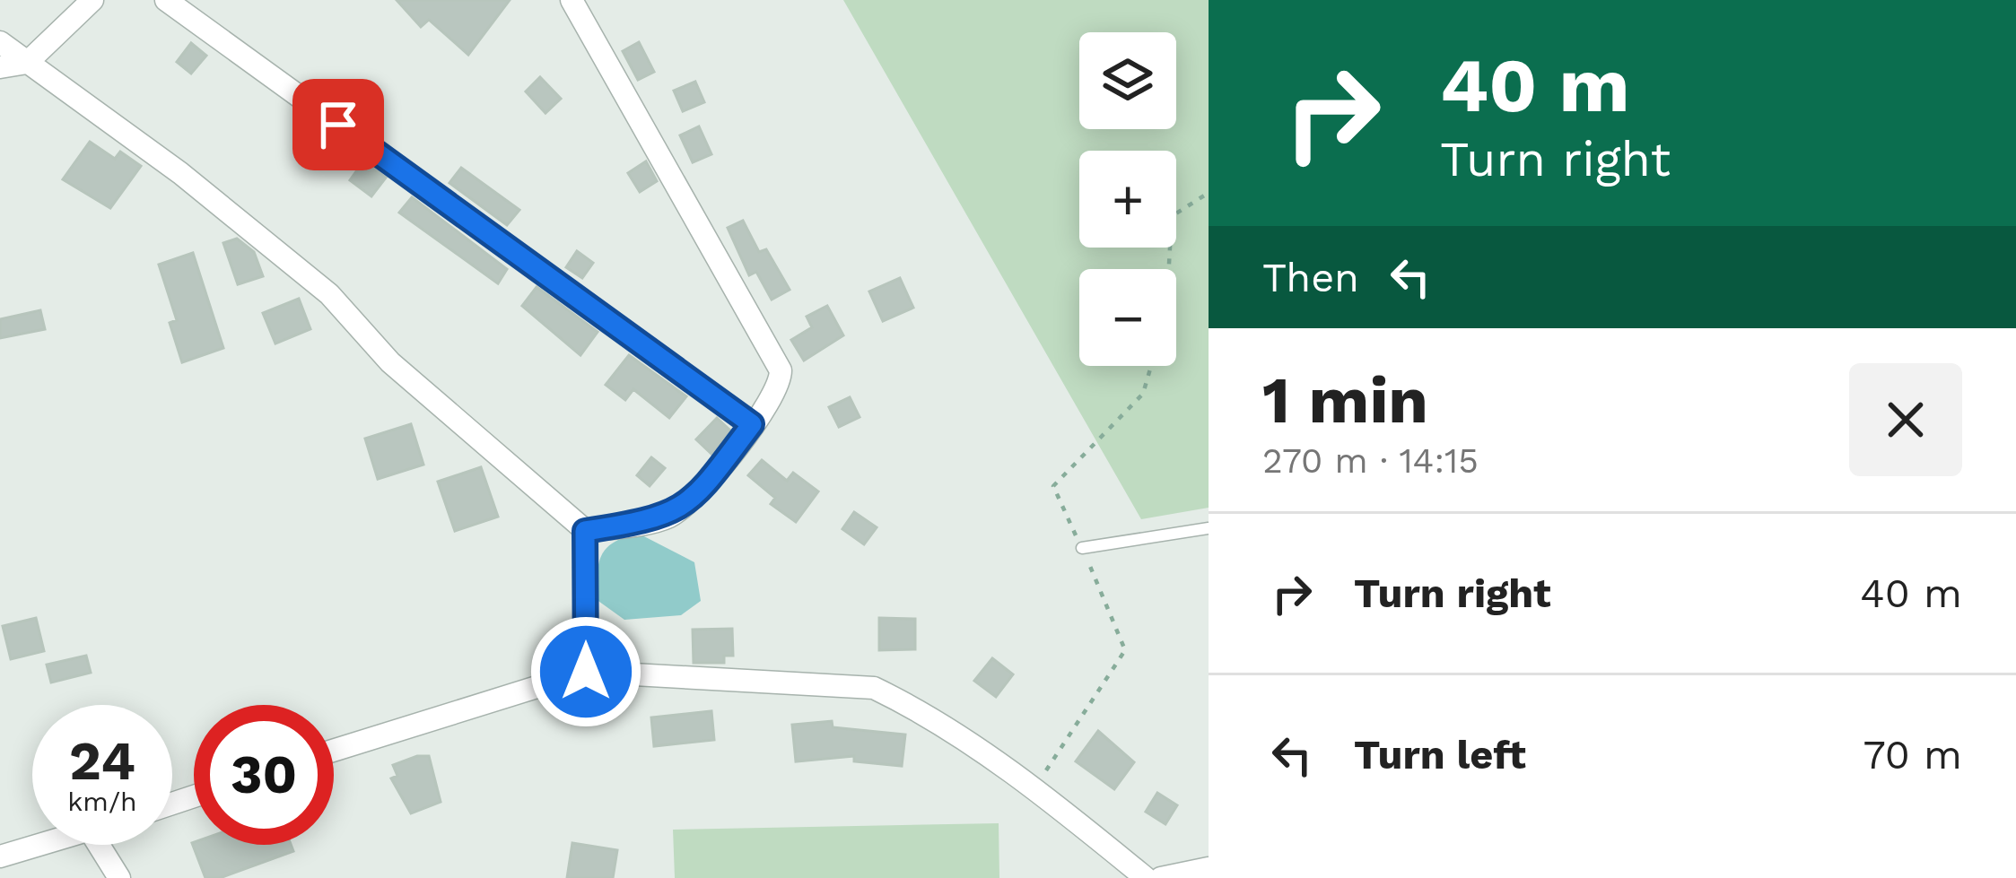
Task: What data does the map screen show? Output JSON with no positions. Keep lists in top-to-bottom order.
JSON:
{
  "page": {
    "turn": ["40 m", "Turn right"],
    "map_buttons": ["+", "−"],
    "then": "Then",
    "heading": ["1 min", "270 m · 14:15"],
    "list": [
      {
        "name": "Turn right",
        "value": "40 m"
      },
      {
        "name": "Turn left",
        "value": "70 m"
      }
    ],
    "speed": "24 km/h",
    "limit": "30"
  }
}
